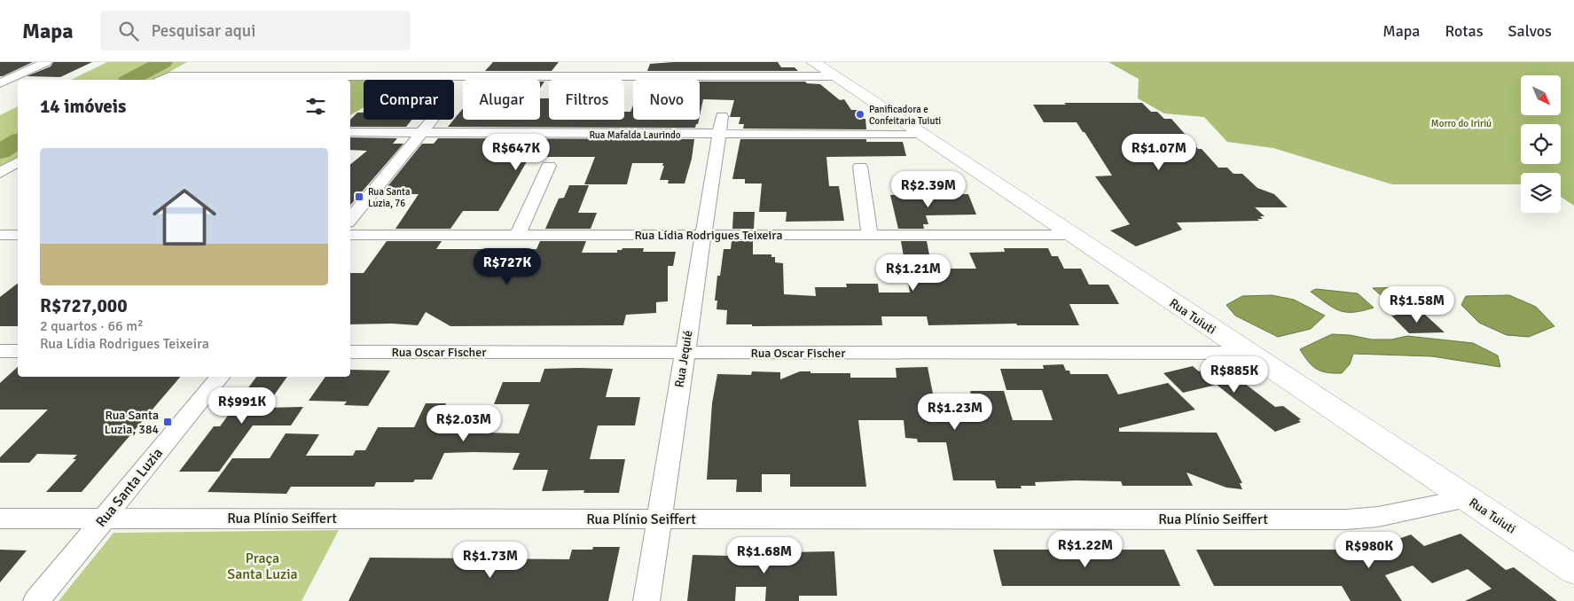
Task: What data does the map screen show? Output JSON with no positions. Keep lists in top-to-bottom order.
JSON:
{
  "streets": {
    "main road": ["Rua Tuiuti"],
    "street": [
      "Rua Mafalda Laurindo",
      "Rua Lídia Rodrigues Teixeira",
      "Rua Oscar Fischer",
      "Rua Jequié",
      "Rua Santa Luzia",
      "Rua Plínio Seiffert"
    ]
  },
  "crossings": [
    ["Rua Mafalda Laurindo", "Rua Tuiuti"],
    ["Rua Mafalda Laurindo", "Rua Jequié"],
    ["Rua Lídia Rodrigues Teixeira", "Rua Tuiuti"],
    ["Rua Lídia Rodrigues Teixeira", "Rua Jequié"],
    ["Rua Tuiuti", "Rua Oscar Fischer"],
    ["Rua Tuiuti", "Rua Plínio Seiffert"],
    ["Rua Oscar Fischer", "Rua Jequié"],
    ["Rua Jequié", "Rua Plínio Seiffert"],
    ["Rua Santa Luzia", "Rua Plínio Seiffert"]
  ],
  "parks": ["Morro do Iririú", "Praça Santa Luzia"],
  "places": {
    "other": ["Panificadora e Confeitaria Tuiuti"],
    "transit": ["Rua Santa Luzia, 76", "Rua Santa Luzia, 384"]
  },
  "north": "bottom right",
  "page": {
    "header": "Mapa",
    "search": "Pesquisar aqui",
    "nav": ["Mapa", "Rotas", "Salvos"],
    "chip": [
      "Comprar",
      "Alugar",
      "Filtros",
      "Novo"
    ],
    "heading": "14 imóveis",
    "list": [
      {
        "name": "R$727,000",
        "note": "2 quartos · 66 m² · Rua Lídia Rodrigues Teixeira"
      }
    ],
    "price": [
      "R$647K",
      "R$1.07M",
      "R$2.39M",
      "R$727K",
      "R$1.21M",
      "R$1.58M",
      "R$885K",
      "R$991K",
      "R$1.23M",
      "R$2.03M",
      "R$1.22M",
      "R$980K",
      "R$1.68M",
      "R$1.73M"
    ]
  }
}
